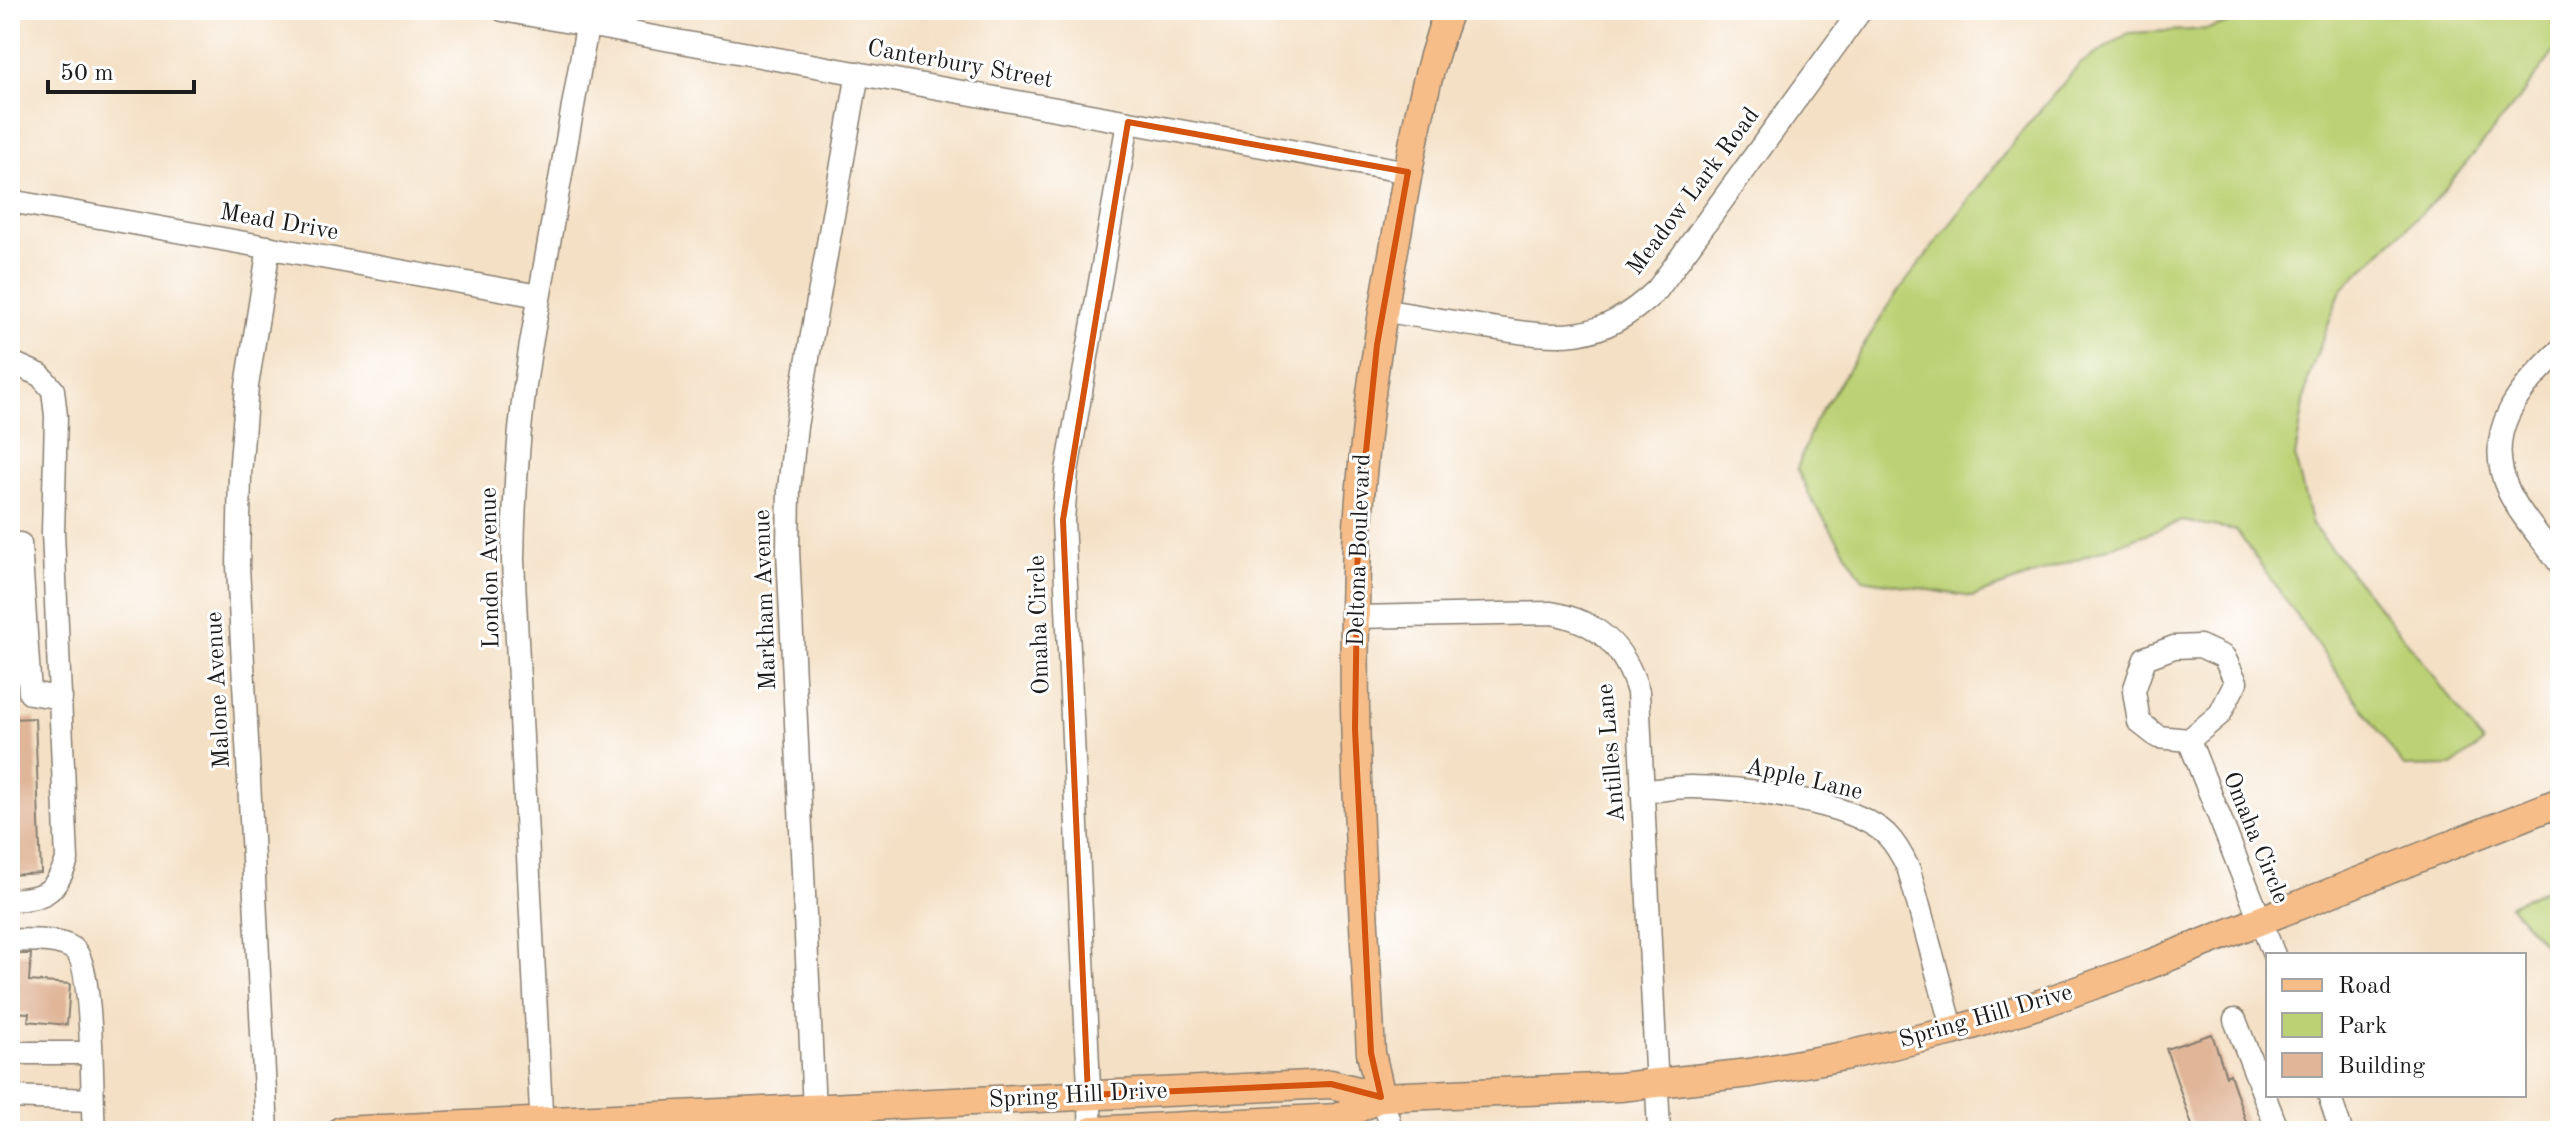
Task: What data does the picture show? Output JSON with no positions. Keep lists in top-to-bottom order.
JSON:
{
  "streets": {
    "main road": ["Deltona Boulevard", "Spring Hill Drive"],
    "street": [
      "Canterbury Street",
      "Meadow Lark Road",
      "Mead Drive",
      "London Avenue",
      "Markham Avenue",
      "Omaha Circle",
      "Malone Avenue",
      "Antilles Lane",
      "Apple Lane"
    ]
  },
  "crossings": [
    ["Canterbury Street", "Deltona Boulevard"],
    ["Canterbury Street", "London Avenue"],
    ["Canterbury Street", "Markham Avenue"],
    ["Canterbury Street", "Omaha Circle"],
    ["Meadow Lark Road", "Deltona Boulevard"],
    ["Mead Drive", "London Avenue"],
    ["Mead Drive", "Malone Avenue"],
    ["Deltona Boulevard", "Antilles Lane"],
    ["Deltona Boulevard", "Spring Hill Drive"],
    ["London Avenue", "Spring Hill Drive"],
    ["Markham Avenue", "Spring Hill Drive"],
    ["Omaha Circle", "Spring Hill Drive"],
    ["Antilles Lane", "Apple Lane"],
    ["Antilles Lane", "Spring Hill Drive"],
    ["Apple Lane", "Spring Hill Drive"]
  ],
  "legend": ["Road", "Park", "Building"],
  "scale_bar": "50 m"
}
